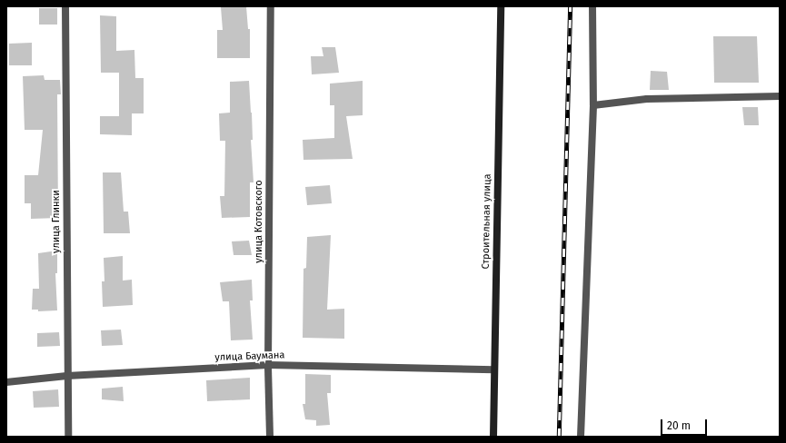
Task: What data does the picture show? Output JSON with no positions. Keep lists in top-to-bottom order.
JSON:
{
  "streets": {
    "street": [
      "улица Глинки",
      "улица Котовского",
      "Строительная улица",
      "улица Баумана"
    ]
  },
  "crossings": [
    ["улица Глинки", "улица Баумана"],
    ["улица Котовского", "улица Баумана"],
    ["Строительная улица", "улица Баумана"]
  ],
  "scale_bar": "20 m"
}
